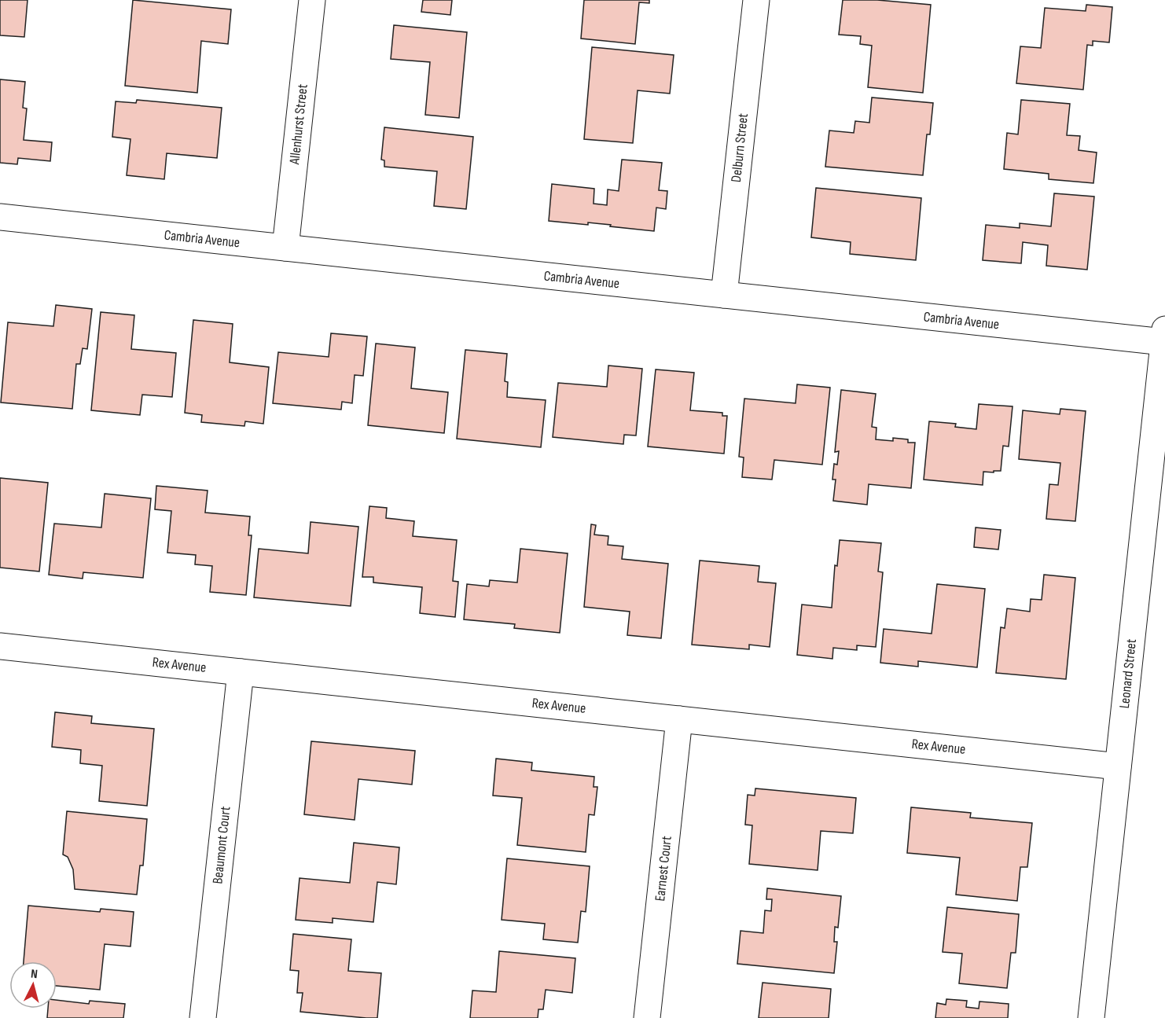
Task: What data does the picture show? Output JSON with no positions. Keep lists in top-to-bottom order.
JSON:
{
  "streets": {
    "street": [
      "Allenhurst Street",
      "Delburn Street",
      "Cambria Avenue",
      "Rex Avenue",
      "Leonard Street",
      "Beaumont Court",
      "Earnest Court"
    ]
  },
  "crossings": [
    ["Allenhurst Street", "Cambria Avenue"],
    ["Delburn Street", "Cambria Avenue"],
    ["Cambria Avenue", "Leonard Street"],
    ["Rex Avenue", "Leonard Street"],
    ["Rex Avenue", "Beaumont Court"],
    ["Rex Avenue", "Earnest Court"]
  ],
  "north": "top"
}
